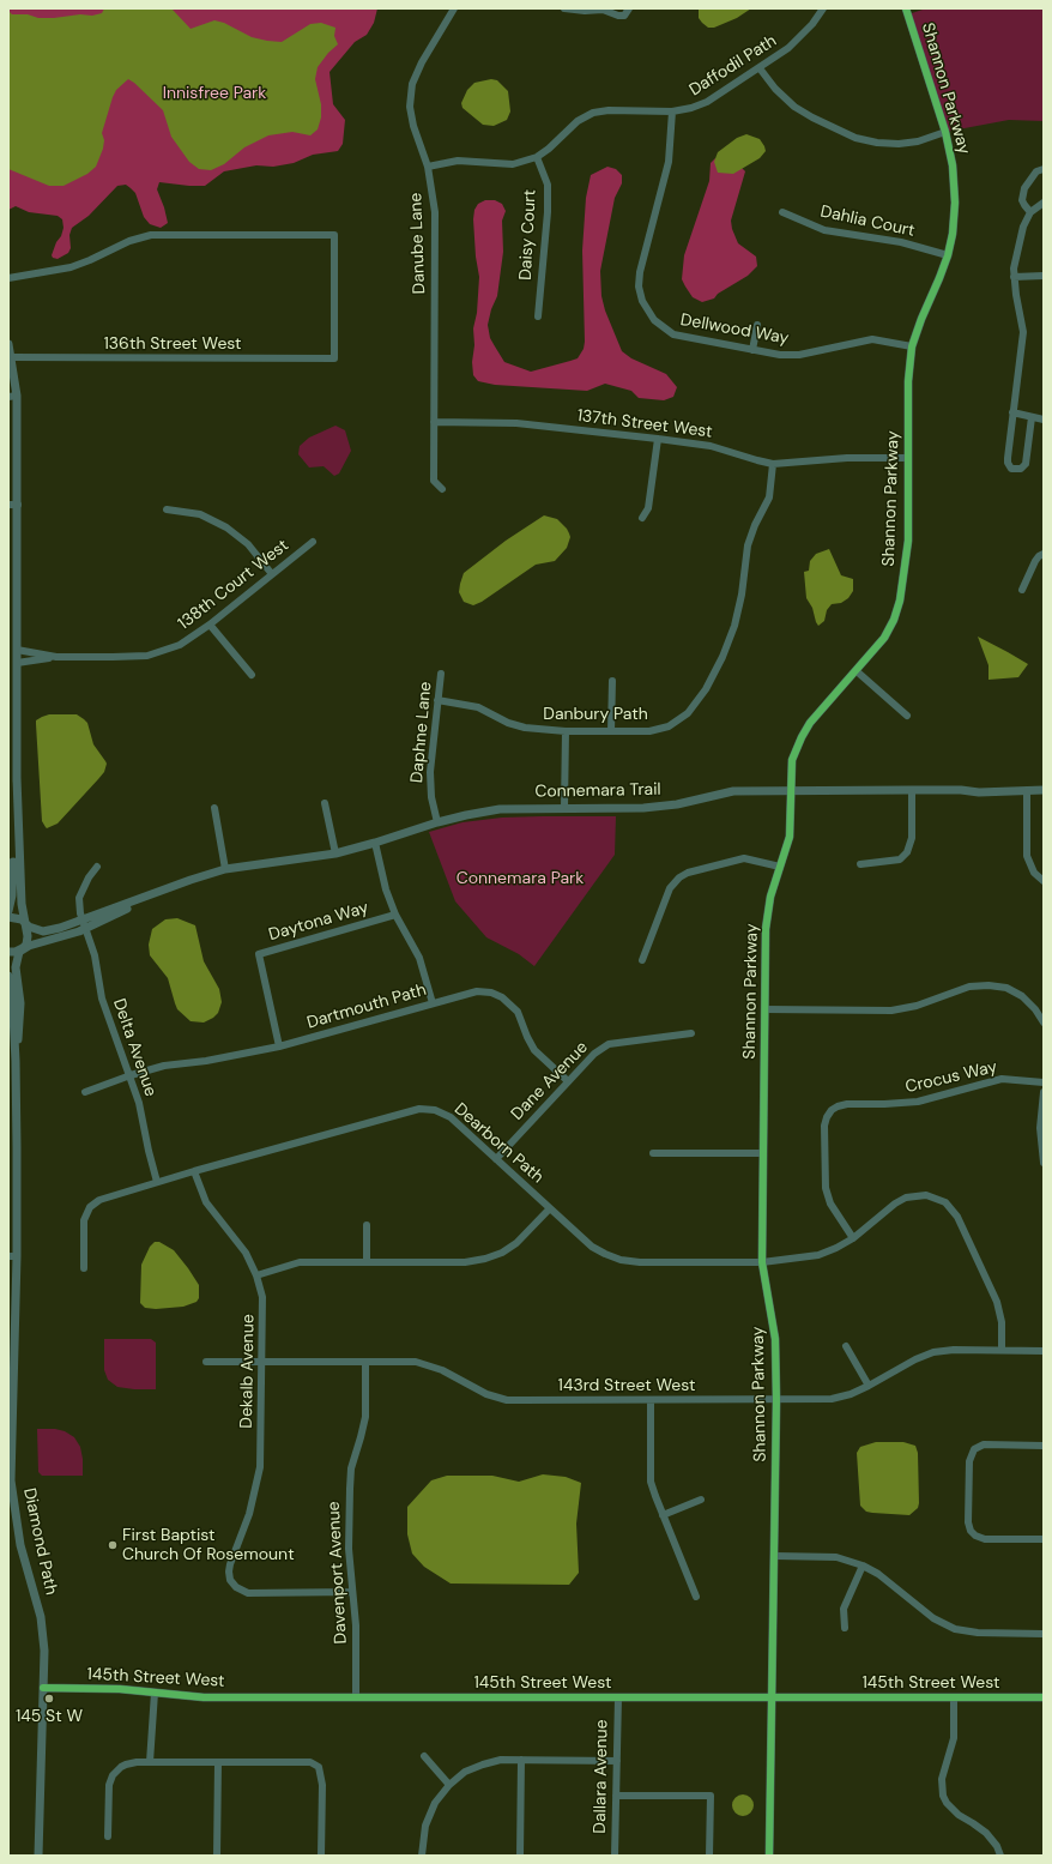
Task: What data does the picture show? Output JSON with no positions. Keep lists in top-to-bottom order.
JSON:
{
  "streets": {
    "street": [
      "Daffodil Path",
      "Shannon Parkway",
      "Dahlia Court",
      "Daisy Court",
      "Danube Lane",
      "Dellwood Way",
      "136th Street West",
      "137th Street West",
      "138th Court West",
      "Danbury Path",
      "Daphne Lane",
      "Connemara Trail",
      "Daytona Way",
      "Dartmouth Path",
      "Delta Avenue",
      "Crocus Way",
      "Dane Avenue",
      "Dearborn Path",
      "Dekalb Avenue",
      "143rd Street West",
      "Diamond Path",
      "Davenport Avenue",
      "145th Street West",
      "Dallara Avenue"
    ]
  },
  "crossings": [
    ["Daffodil Path", "Daisy Court"],
    ["Daffodil Path", "Danube Lane"],
    ["Daffodil Path", "Dellwood Way"],
    ["Shannon Parkway", "Dahlia Court"],
    ["Shannon Parkway", "Dellwood Way"],
    ["Shannon Parkway", "137th Street West"],
    ["Shannon Parkway", "Connemara Trail"],
    ["Shannon Parkway", "Dearborn Path"],
    ["Shannon Parkway", "143rd Street West"],
    ["Shannon Parkway", "145th Street West"],
    ["Danube Lane", "137th Street West"],
    ["136th Street West", "Diamond Path"],
    ["137th Street West", "Danbury Path"],
    ["138th Court West", "Diamond Path"],
    ["Danbury Path", "Daphne Lane"],
    ["Daphne Lane", "Connemara Trail"],
    ["Connemara Trail", "Delta Avenue"],
    ["Connemara Trail", "Diamond Path"],
    ["Daytona Way", "Dartmouth Path"],
    ["Dartmouth Path", "Delta Avenue"],
    ["Dartmouth Path", "Dane Avenue"],
    ["Delta Avenue", "Dearborn Path"],
    ["Crocus Way", "Dearborn Path"],
    ["Dane Avenue", "Dearborn Path"],
    ["Dearborn Path", "Dekalb Avenue"],
    ["Dearborn Path", "143rd Street West"],
    ["Dekalb Avenue", "143rd Street West"],
    ["Dekalb Avenue", "Davenport Avenue"],
    ["143rd Street West", "Davenport Avenue"],
    ["Diamond Path", "145th Street West"],
    ["Davenport Avenue", "145th Street West"],
    ["145th Street West", "Dallara Avenue"]
  ],
  "parks": ["Innisfree Park", "Connemara Park"],
  "places": ["First Baptist Church Of Rosemount", "145 St W"]
}
